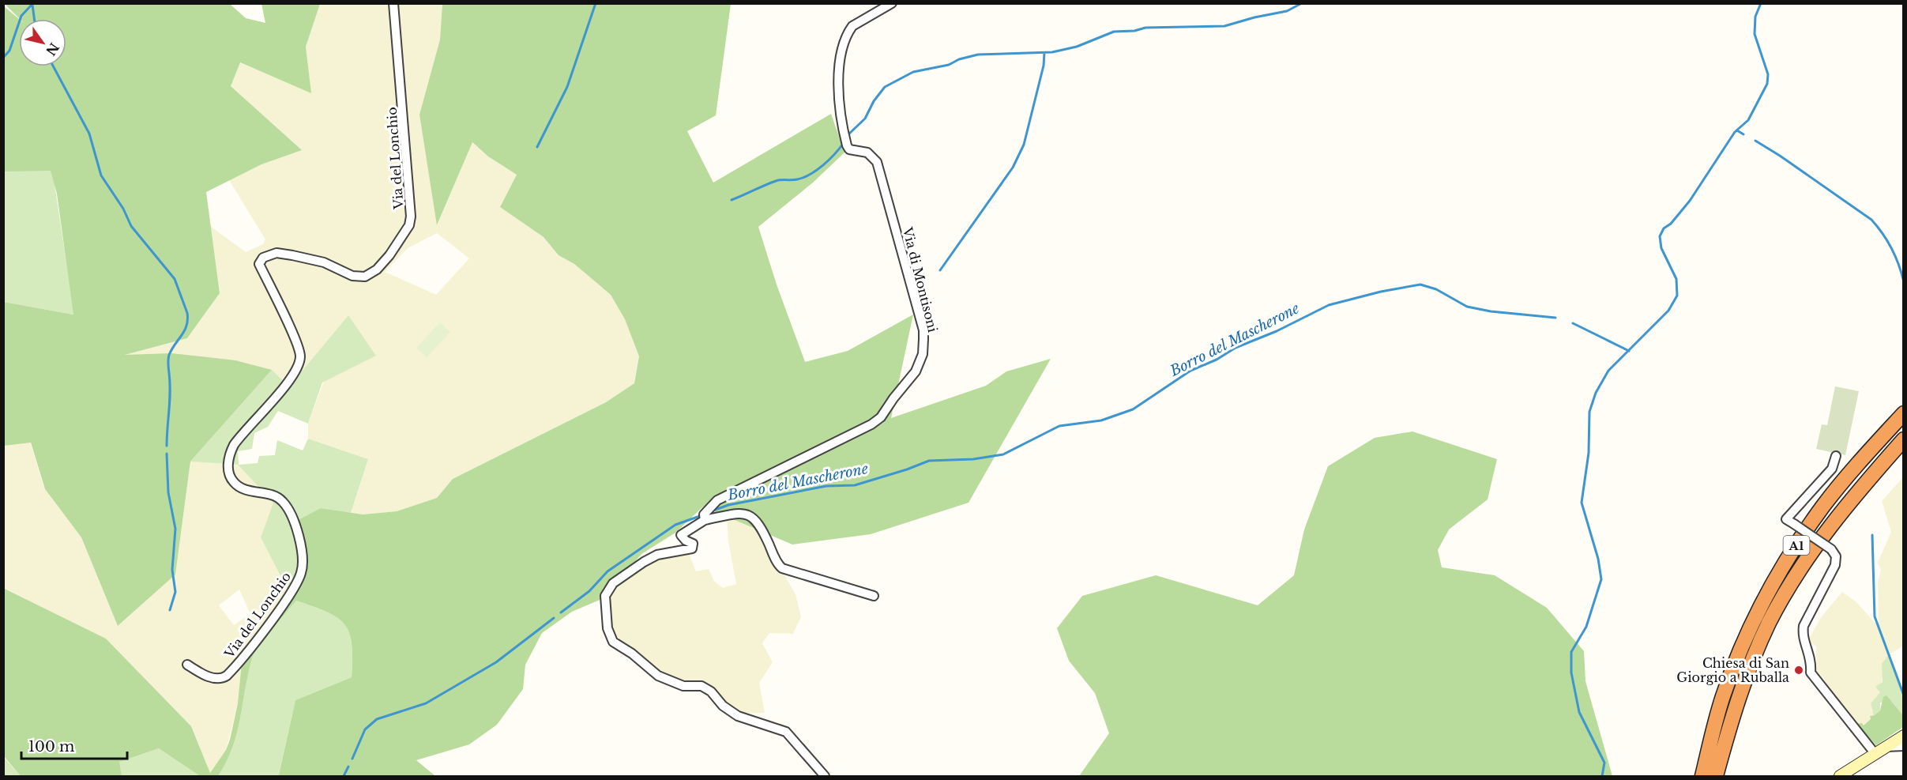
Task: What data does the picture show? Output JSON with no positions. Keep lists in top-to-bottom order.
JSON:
{
  "streets": {
    "highway": ["A1"],
    "street": ["Via del Lonchio", "Via di Montisoni"]
  },
  "water": ["Borro del Mascherone"],
  "places": ["Chiesa di San Giorgio a Ruballa"],
  "scale_bar": "100 m",
  "north": "bottom right"
}
